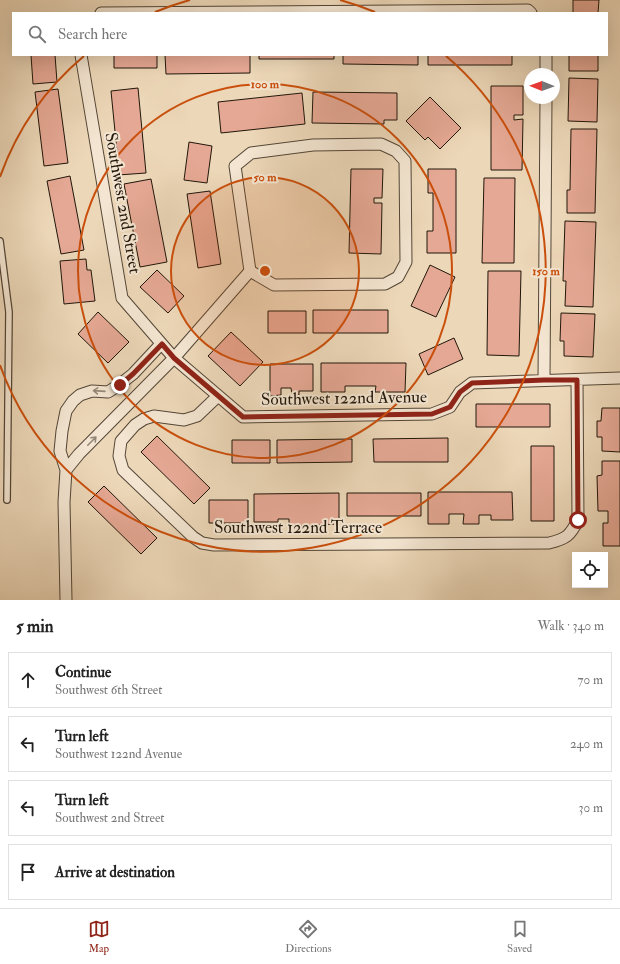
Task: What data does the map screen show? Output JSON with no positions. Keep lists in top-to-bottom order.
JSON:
{
  "streets": {
    "street": ["Southwest 2nd Street", "Southwest 122nd Avenue", "Southwest 122nd Terrace"]
  },
  "crossings": [
    ["Southwest 2nd Street", "Southwest 122nd Avenue"],
    ["Southwest 122nd Avenue", "Southwest 122nd Terrace"]
  ],
  "north": "left",
  "page": {
    "search": "Search here",
    "heading": ["5 min", "Walk · 340 m"],
    "list": [
      ["Continue", "Southwest 6th Street", "70 m"],
      ["Turn left", "Southwest 122nd Avenue", "240 m"],
      ["Turn left", "Southwest 2nd Street", "30 m"],
      "Arrive at destination"
    ],
    "nav": ["Map", "Directions", "Saved"]
  },
  "rings": ["100 m", "50 m", "150 m"]
}
